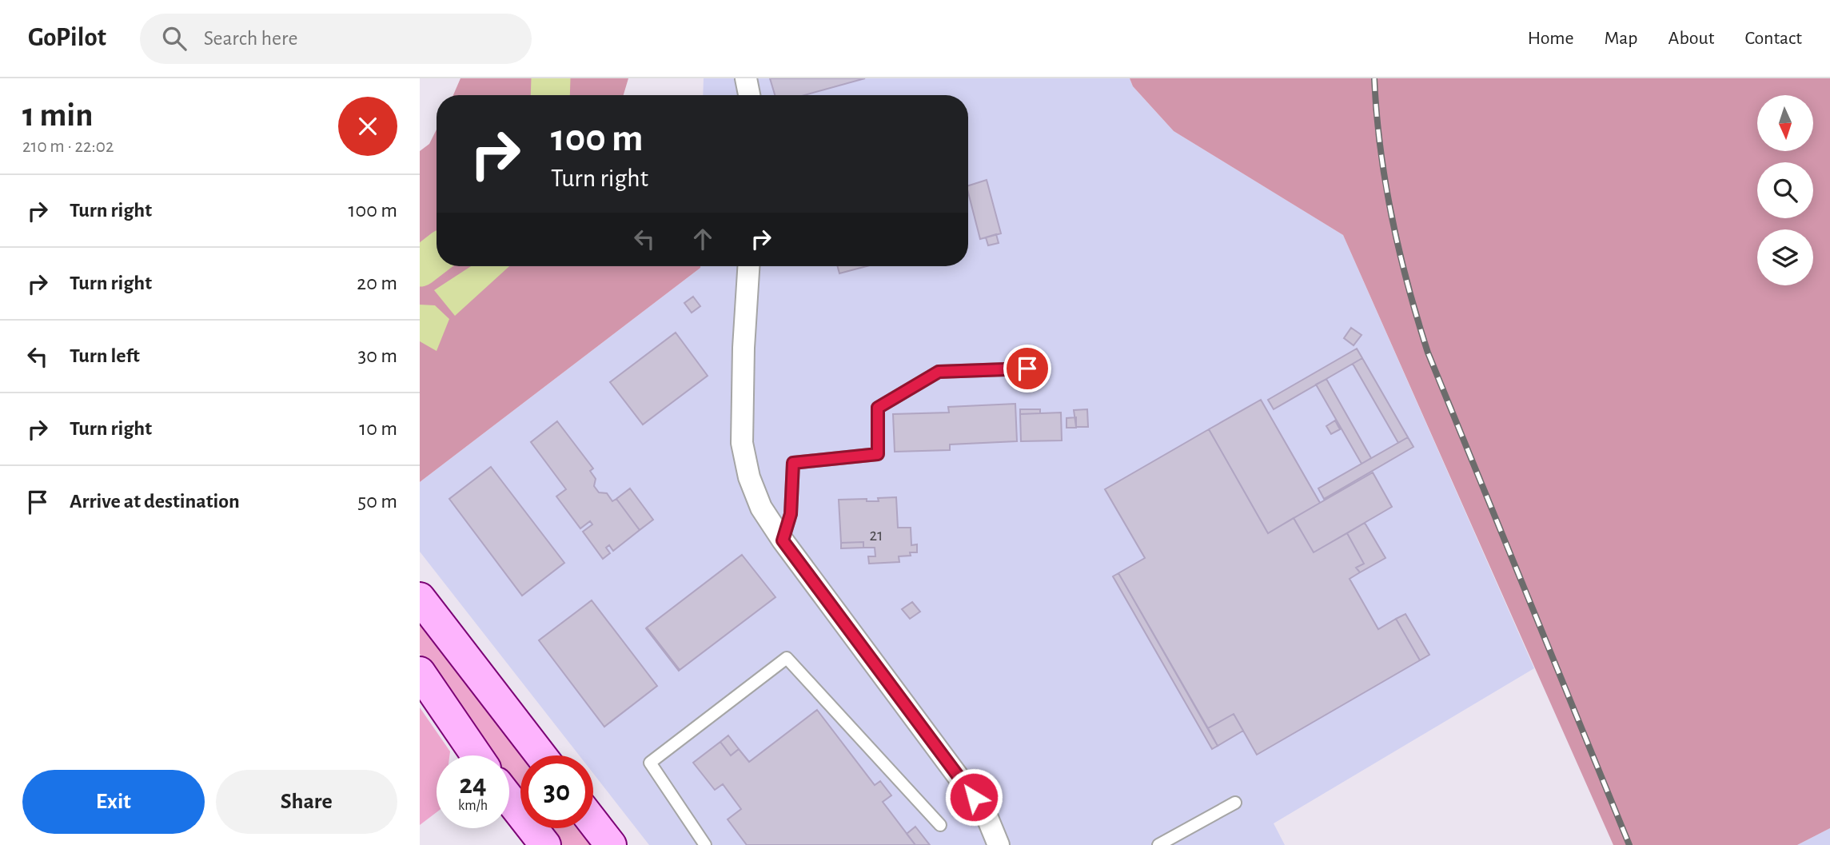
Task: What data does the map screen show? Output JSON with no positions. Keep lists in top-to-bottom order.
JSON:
{
  "house_numbers": ["21"],
  "north": "bottom",
  "page": {
    "header": "GoPilot",
    "search": "Search here",
    "nav": [
      "Home",
      "Map",
      "About",
      "Contact"
    ],
    "heading": ["1 min", "210 m · 22:02"],
    "turn": ["100 m", "Turn right"],
    "list": [
      {
        "name": "Turn right",
        "value": "100 m"
      },
      {
        "name": "Turn right",
        "value": "20 m"
      },
      {
        "name": "Turn left",
        "value": "30 m"
      },
      {
        "name": "Turn right",
        "value": "10 m"
      },
      {
        "name": "Arrive at destination",
        "value": "50 m"
      }
    ],
    "speed": "24 km/h",
    "limit": "30",
    "buttons": ["Exit", "Share"]
  }
}
